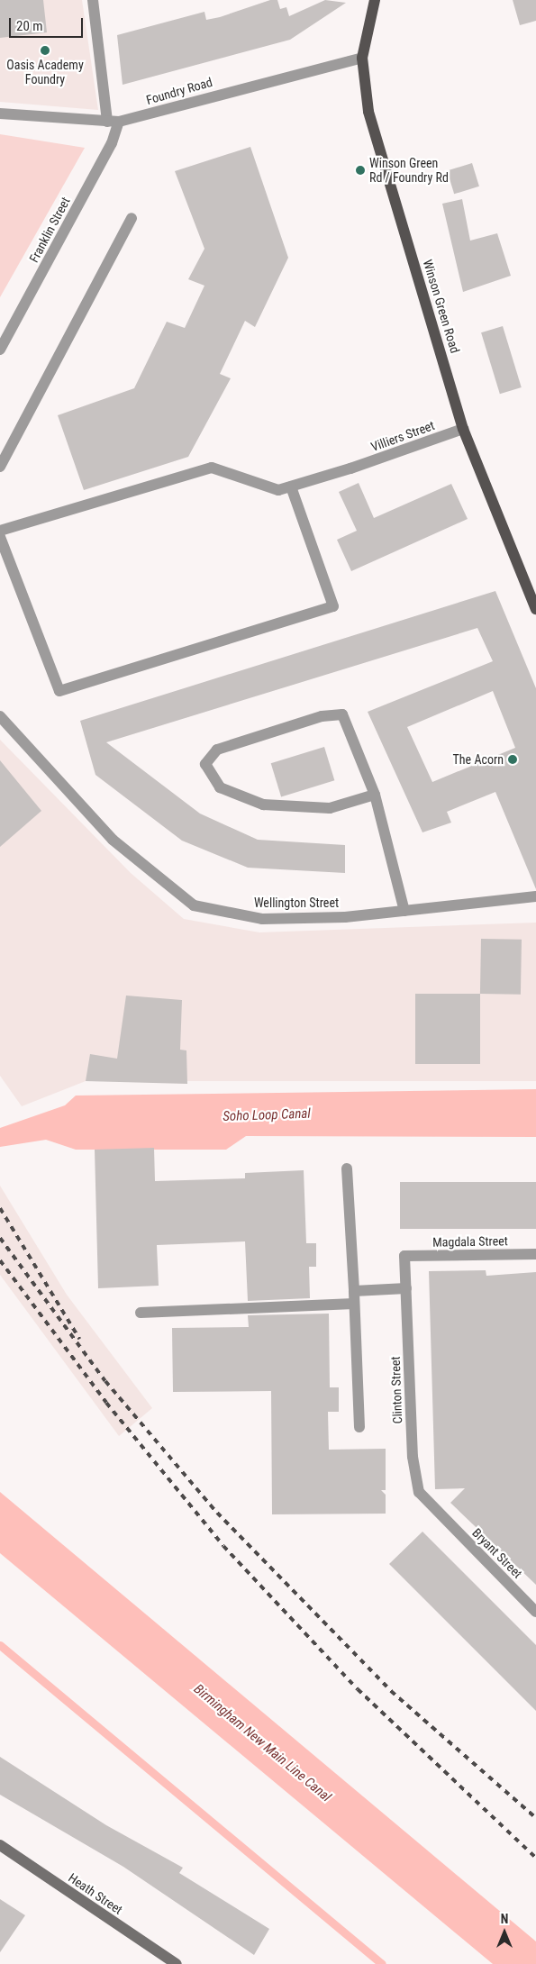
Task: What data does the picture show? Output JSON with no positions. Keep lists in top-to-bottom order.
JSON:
{
  "streets": {
    "main road": ["Winson Green Road", "Heath Street"],
    "street": [
      "Foundry Road",
      "Franklin Street",
      "Villiers Street",
      "Wellington Street",
      "Magdala Street",
      "Clinton Street",
      "Bryant Street"
    ]
  },
  "crossings": [
    ["Foundry Road", "Franklin Street"],
    ["Foundry Road", "Winson Green Road"],
    ["Winson Green Road", "Villiers Street"],
    ["Magdala Street", "Clinton Street"],
    ["Clinton Street", "Bryant Street"]
  ],
  "water": ["Soho Loop Canal", "Birmingham New Main Line Canal"],
  "places": ["Oasis Academy Foundry", "Winson Green Rd / Foundry Rd", "The Acorn"],
  "scale_bar": "20 m",
  "north": "top"
}
